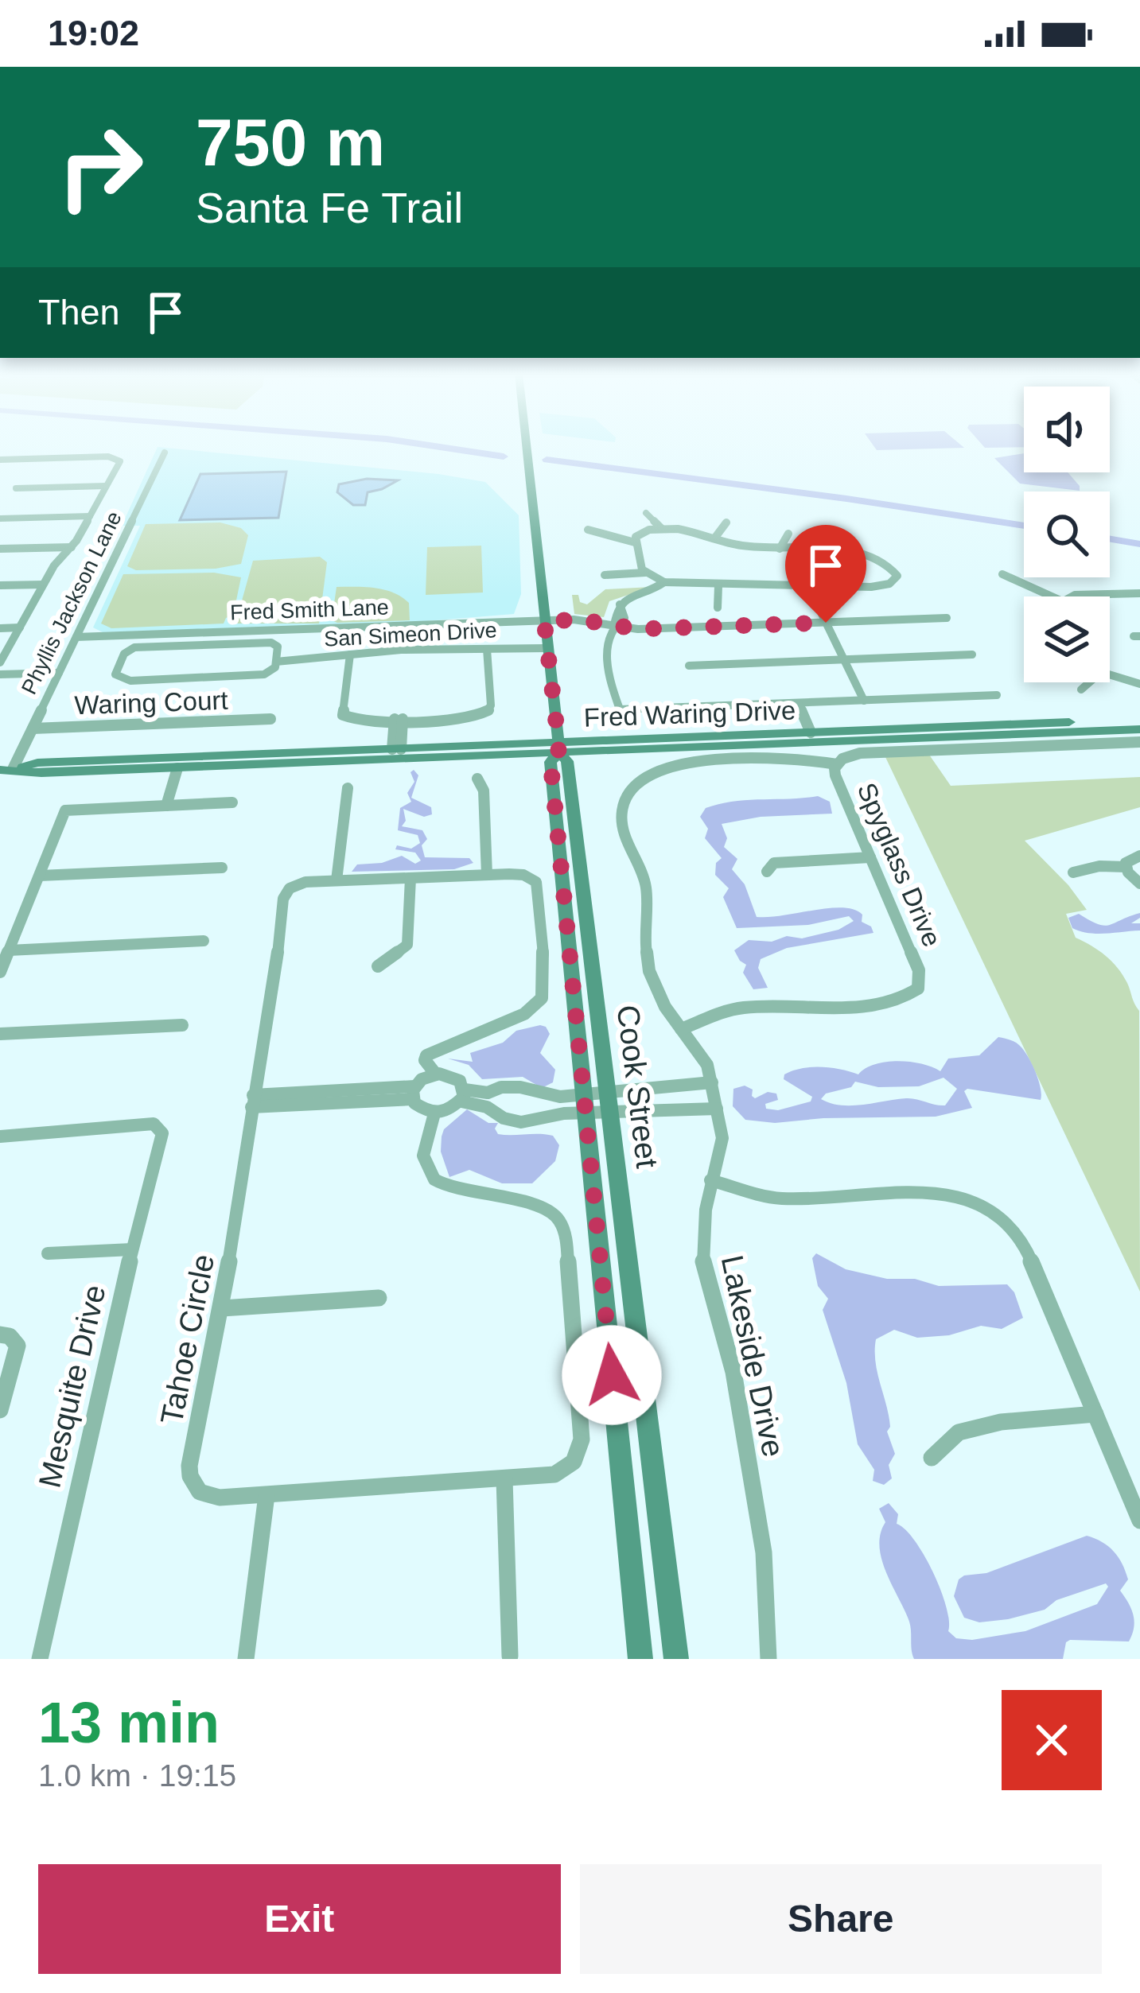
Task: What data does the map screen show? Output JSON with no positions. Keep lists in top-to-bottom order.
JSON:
{
  "streets": {
    "main road": ["Fred Waring Drive", "Cook Street"],
    "street": [
      "Phyllis Jackson Lane",
      "Fred Smith Lane",
      "San Simeon Drive",
      "Waring Court",
      "Spyglass Drive",
      "Tahoe Circle",
      "Lakeside Drive",
      "Mesquite Drive"
    ]
  },
  "crossings": [
    ["Phyllis Jackson Lane", "Fred Smith Lane"],
    ["Phyllis Jackson Lane", "Waring Court"],
    ["Phyllis Jackson Lane", "Fred Waring Drive"],
    ["Fred Smith Lane", "Cook Street"],
    ["San Simeon Drive", "Cook Street"],
    ["Fred Waring Drive", "Cook Street"],
    ["Spyglass Drive", "Lakeside Drive"]
  ],
  "page": {
    "status": "19:02",
    "turn": ["750 m", "Santa Fe Trail"],
    "then": "Then",
    "heading": ["13 min", "1.0 km · 19:15"],
    "buttons": ["Exit", "Share"]
  }
}
